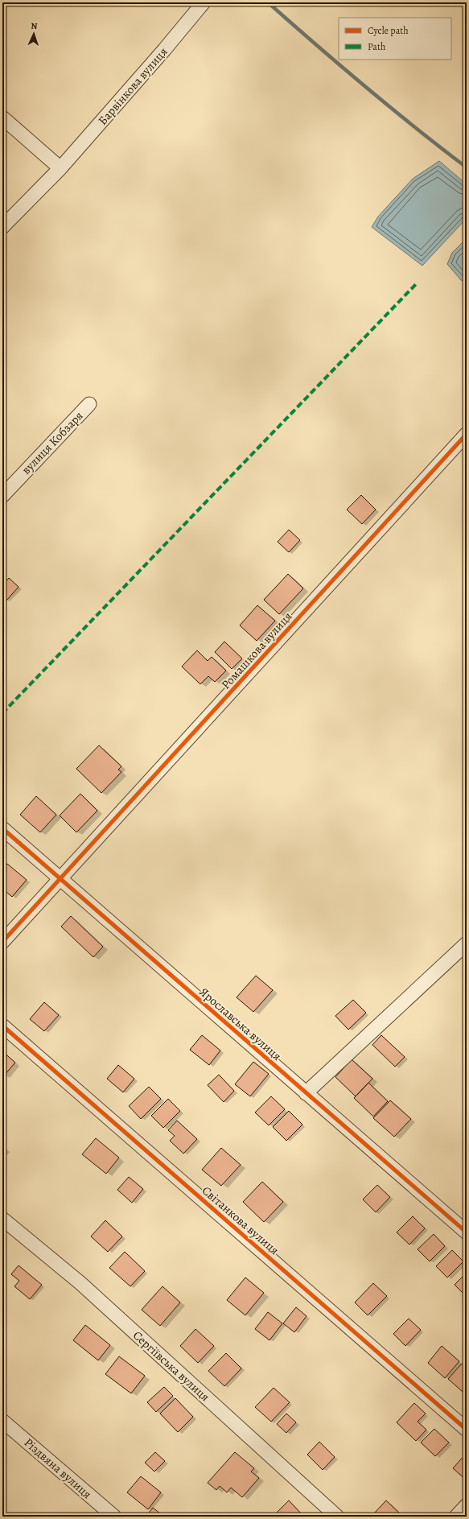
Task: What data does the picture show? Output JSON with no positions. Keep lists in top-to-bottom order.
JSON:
{
  "streets": {
    "street": [
      "Барвінкова вулиця",
      "вулиця Кобзаря",
      "Ромашкова вулиця",
      "Ярославська вулиця",
      "Світанкова вулиця",
      "Сергіївська вулиця",
      "Різдвяна вулиця"
    ]
  },
  "crossings": [
    ["Ромашкова вулиця", "Ярославська вулиця"]
  ],
  "legend": ["Cycle path", "Path"],
  "north": "top"
}
